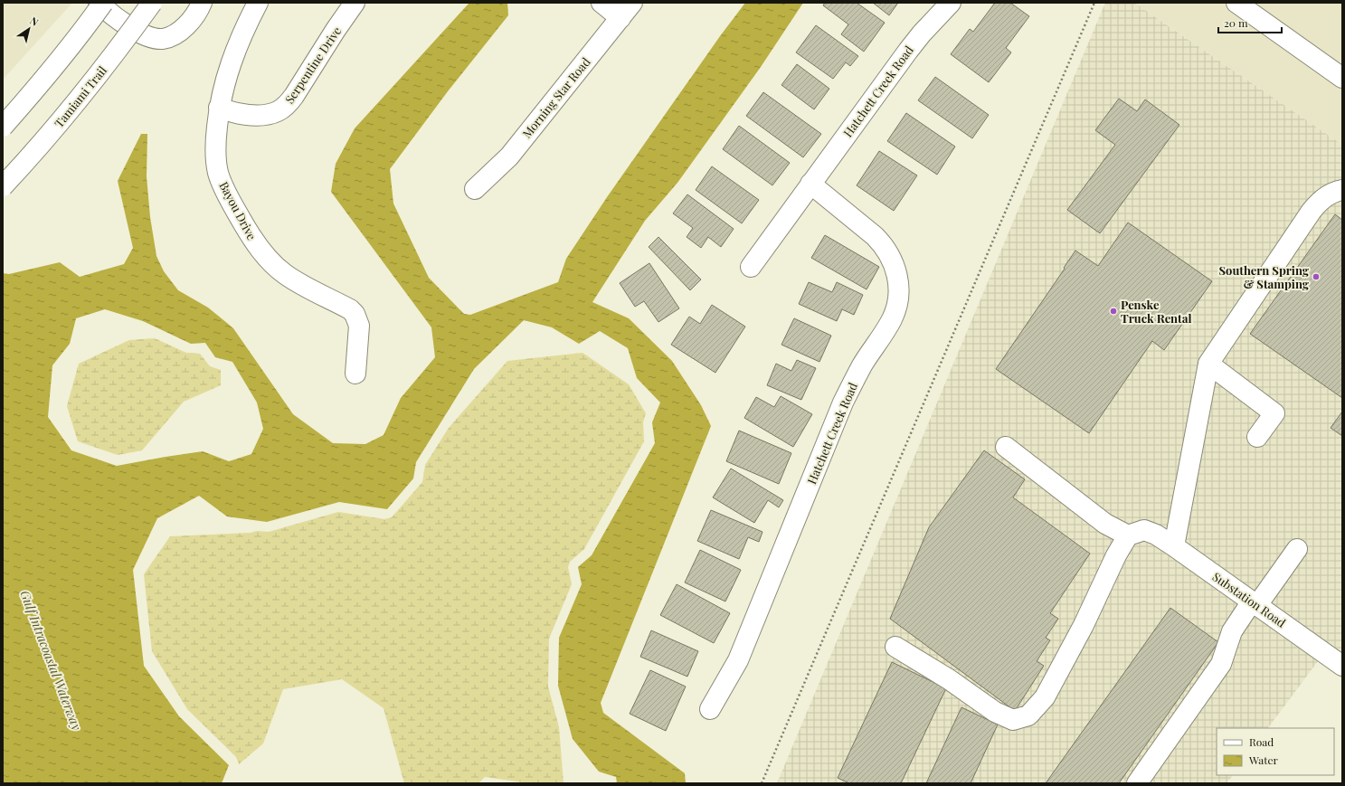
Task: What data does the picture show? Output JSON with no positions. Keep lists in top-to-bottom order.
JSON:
{
  "streets": {
    "street": [
      "Serpentine Drive",
      "Hatchett Creek Road",
      "Tamiami Trail",
      "Morning Star Road",
      "Bayou Drive",
      "Substation Road"
    ]
  },
  "crossings": [
    ["Serpentine Drive", "Bayou Drive"]
  ],
  "water": ["Gulf Intracoastal Waterway"],
  "places": ["Southern Spring & Stamping", "Penske Truck Rental"],
  "legend": ["Road", "Water"],
  "scale_bar": "20 m",
  "north": "top right"
}
